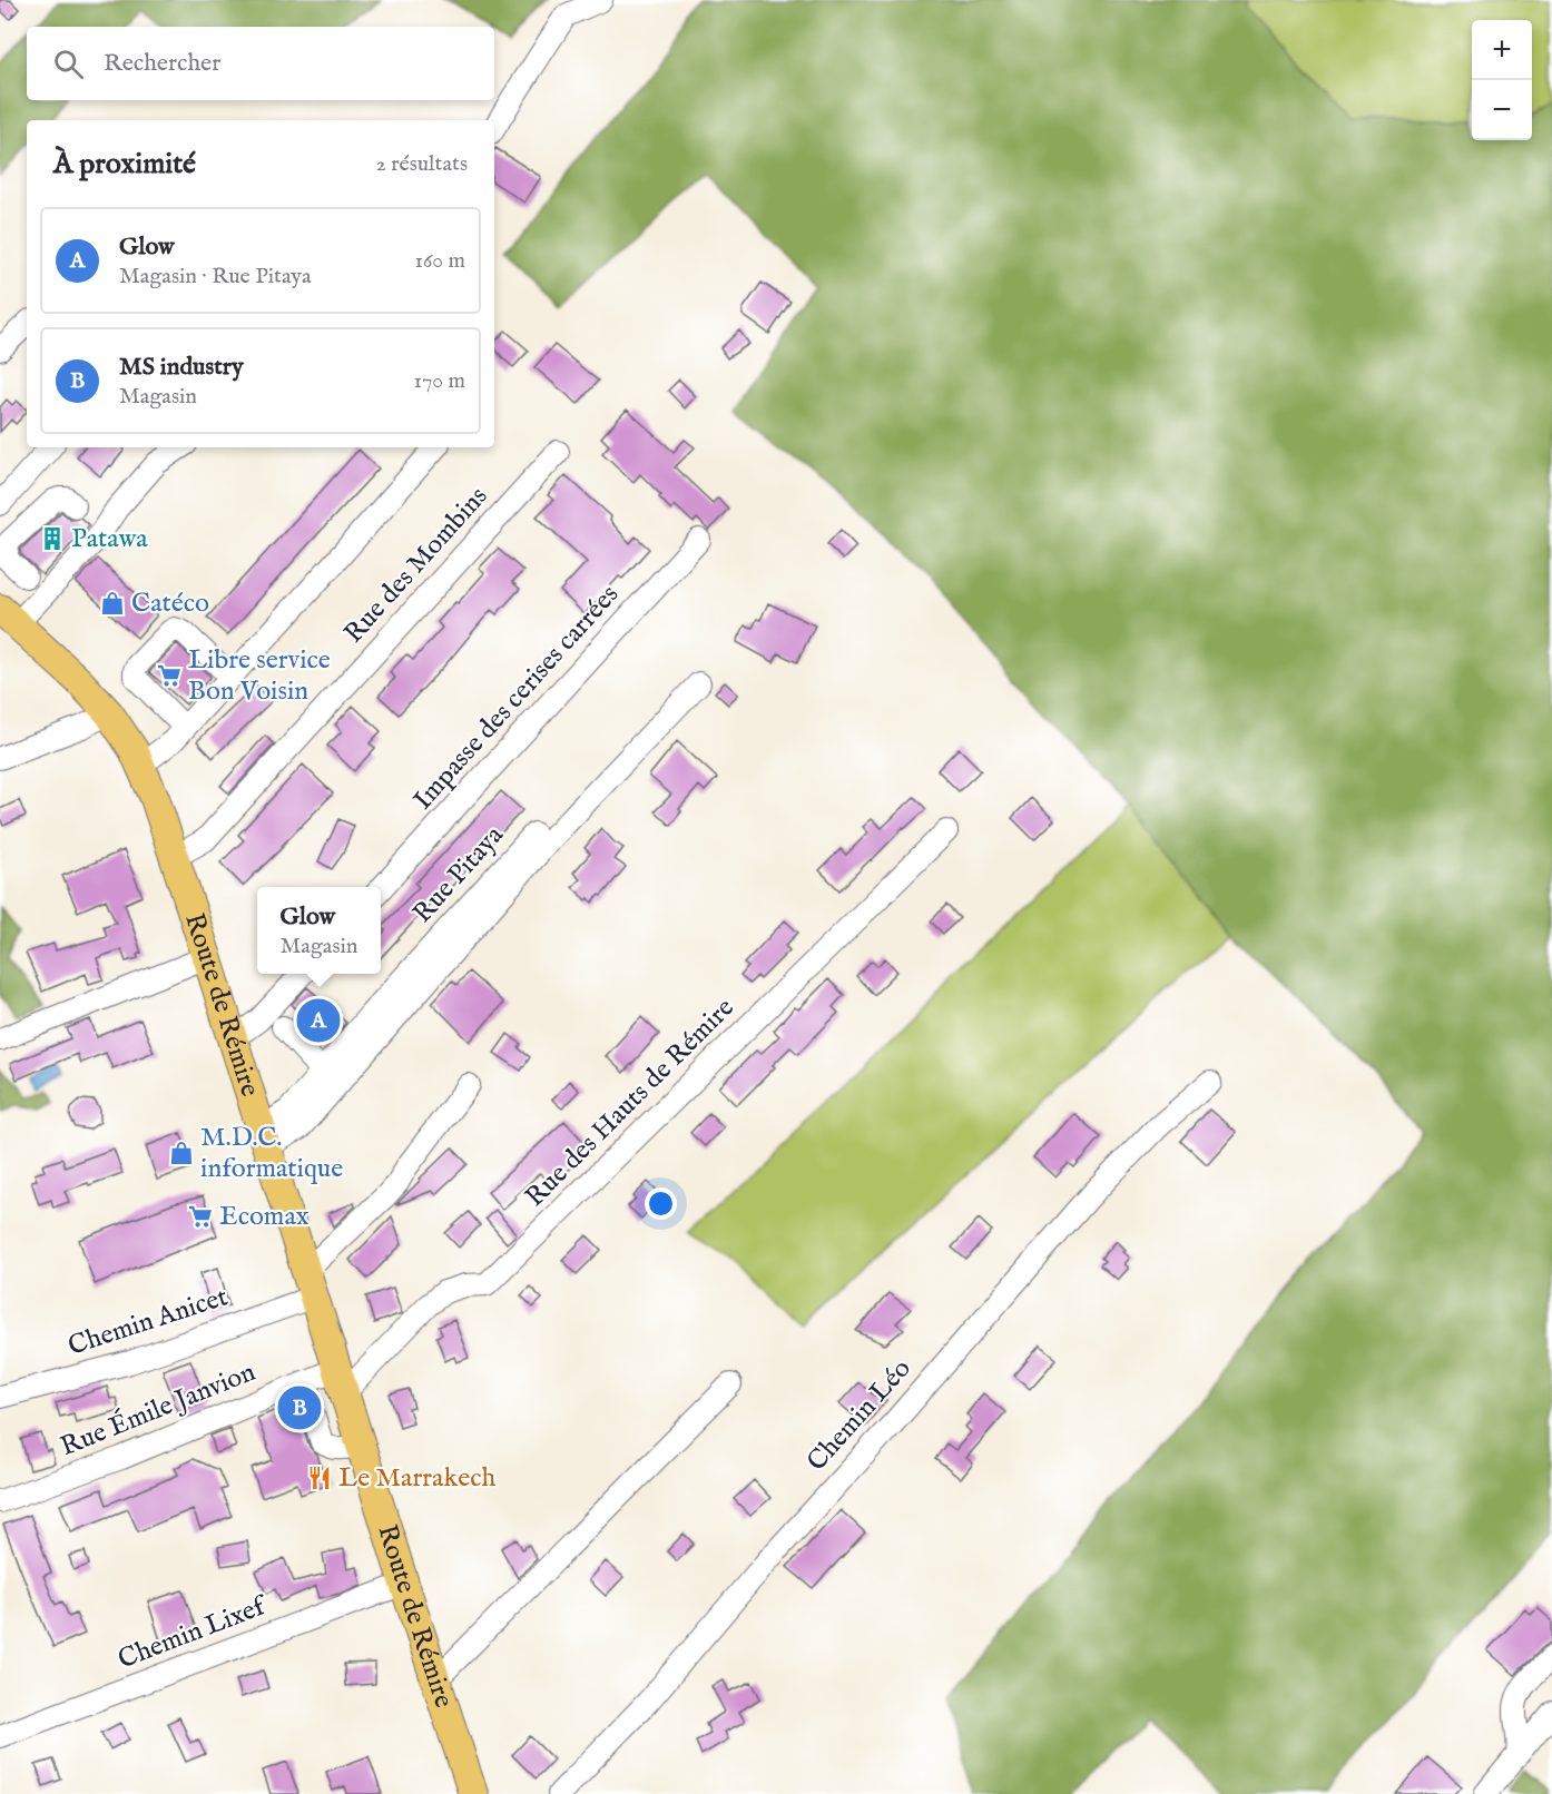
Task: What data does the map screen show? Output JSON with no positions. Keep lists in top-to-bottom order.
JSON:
{
  "streets": {
    "main road": ["Route de Rémire"],
    "street": [
      "Rue des Mombins",
      "Impasse des cerises carrées",
      "Rue Pitaya",
      "Rue des Hauts de Rémire",
      "Chemin Anicet",
      "Rue Émile Janvion",
      "Chemin Léo",
      "Chemin Lixef"
    ]
  },
  "crossings": [
    ["Rue des Mombins", "Route de Rémire"],
    ["Rue Pitaya", "Route de Rémire"],
    ["Route de Rémire", "Rue des Hauts de Rémire"],
    ["Route de Rémire", "Chemin Anicet"],
    ["Route de Rémire", "Rue Émile Janvion"],
    ["Route de Rémire", "Chemin Lixef"],
    ["Rue des Hauts de Rémire", "Rue Émile Janvion"]
  ],
  "places": {
    "building": ["Patawa"],
    "shop": ["Catéco", "M.D.C. informatique"],
    "supermarket": ["Libre service Bon Voisin", "Ecomax"],
    "restaurant": ["Le Marrakech"]
  },
  "page": {
    "map_buttons": ["+", "−"],
    "search": "Rechercher",
    "heading": ["À proximité", "2 résultats"],
    "list": [
      {
        "mark": "A",
        "name": "Glow",
        "note": "Magasin · Rue Pitaya",
        "value": "160 m"
      },
      {
        "mark": "B",
        "name": "MS industry",
        "note": "Magasin",
        "value": "170 m"
      }
    ],
    "popup": ["Glow", "Magasin"],
    "pins": ["A", "B"]
  }
}
